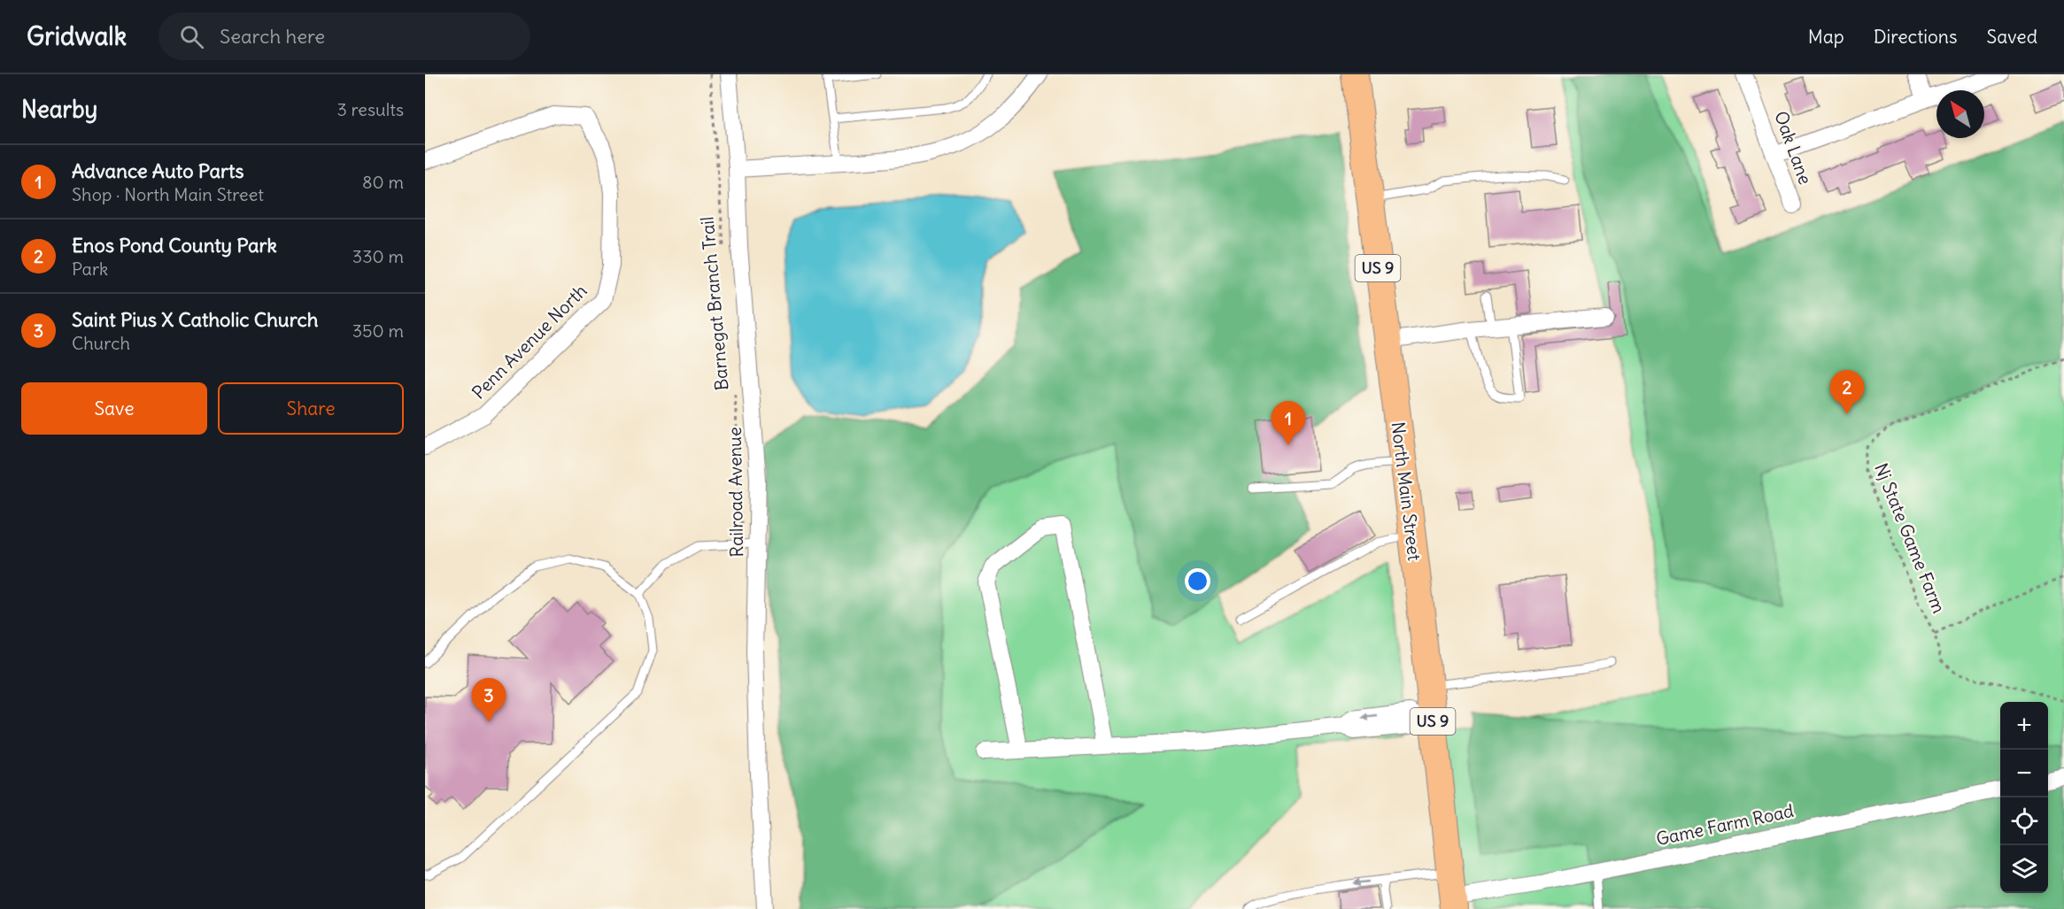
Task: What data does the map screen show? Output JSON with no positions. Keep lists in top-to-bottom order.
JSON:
{
  "streets": {
    "highway": ["US 9", "North Main Street"],
    "street": [
      "Oak Lane",
      "Penn Avenue North",
      "Railroad Avenue",
      "Game Farm Road"
    ],
    "path": ["Barnegat Branch Trail", "Nj State Game Farm"]
  },
  "crossings": [
    ["North Main Street", "Game Farm Road"]
  ],
  "north": "top left",
  "page": {
    "header": "Gridwalk",
    "search": "Search here",
    "nav": ["Map", "Directions", "Saved"],
    "heading": ["Nearby", "3 results"],
    "list": [
      {
        "mark": "1",
        "name": "Advance Auto Parts",
        "note": "Shop · North Main Street",
        "value": "80 m"
      },
      {
        "mark": "2",
        "name": "Enos Pond County Park",
        "note": "Park",
        "value": "330 m"
      },
      {
        "mark": "3",
        "name": "Saint Pius X Catholic Church",
        "note": "Church",
        "value": "350 m"
      }
    ],
    "buttons": ["Save", "Share"],
    "pins": ["2", "1", "3"],
    "map_buttons": ["+", "−"]
  }
}
